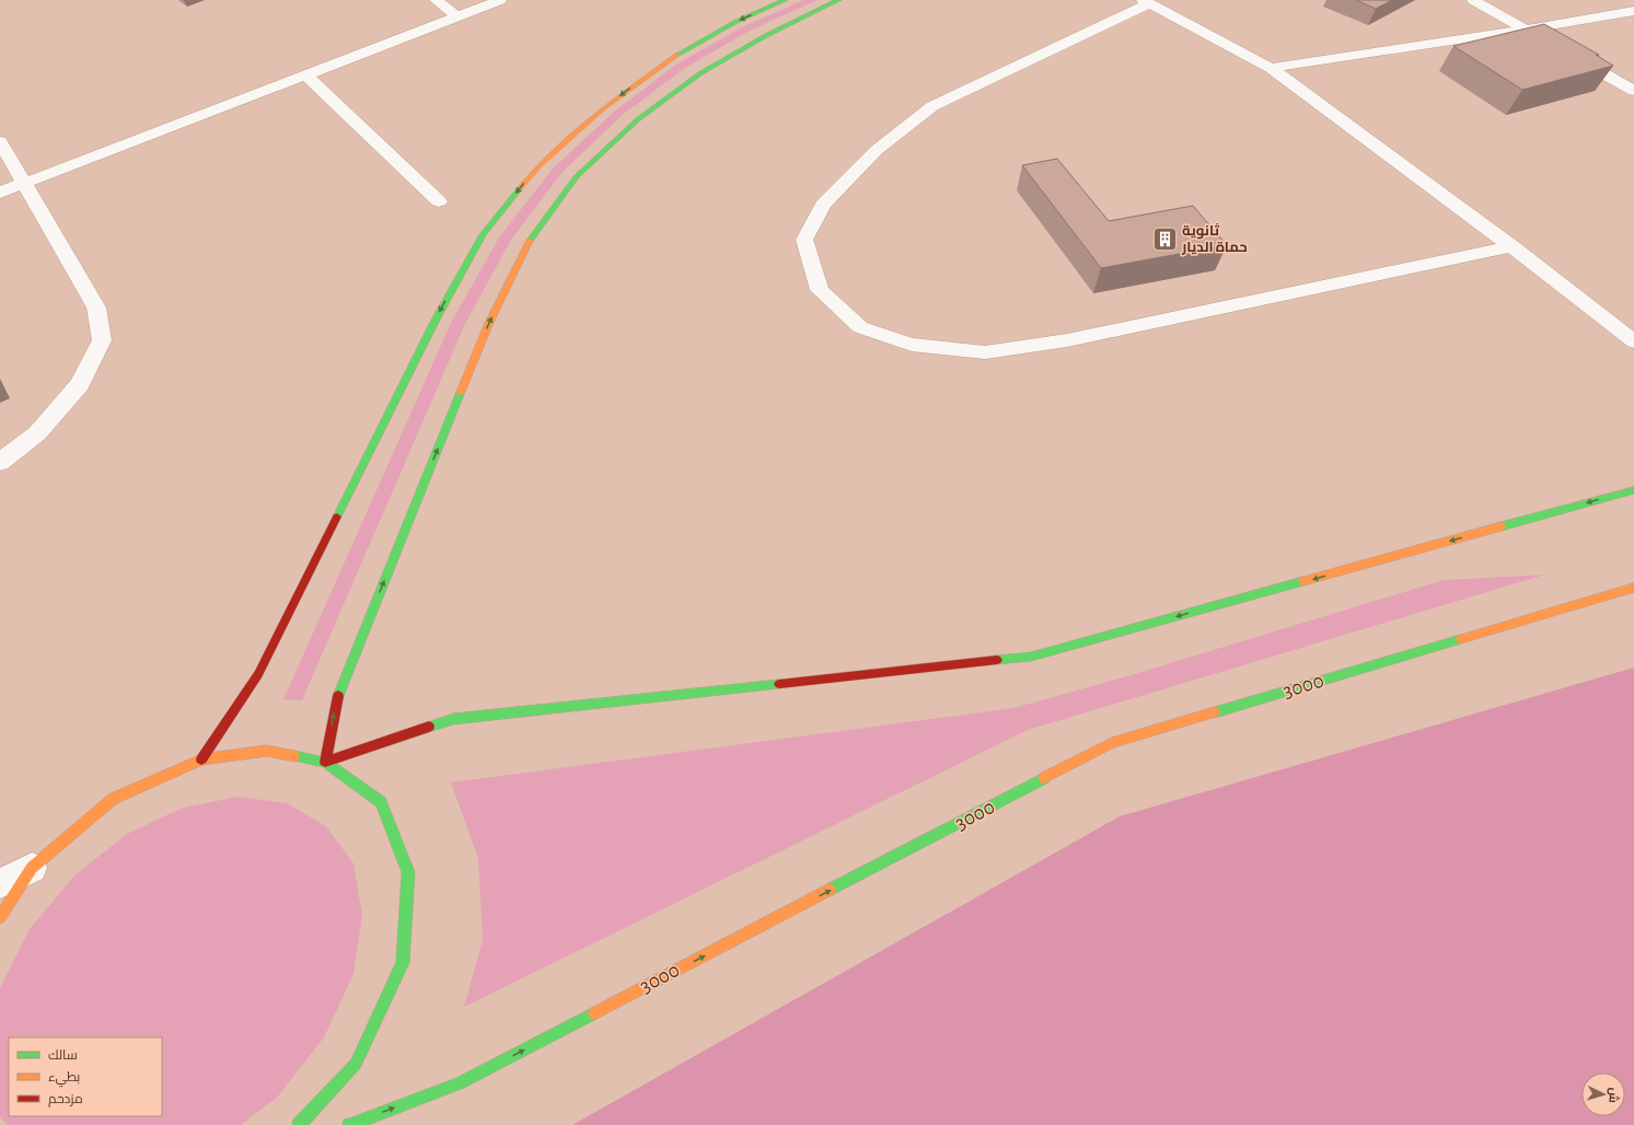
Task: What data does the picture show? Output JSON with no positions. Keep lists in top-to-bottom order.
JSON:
{
  "streets": {
    "street": ["3000"]
  },
  "one_way": ["3000"],
  "places": {
    "building": ["ثانوية حماة الديار"]
  },
  "legend": ["سالك", "بطيء", "مزدحم"],
  "north": "right"
}
